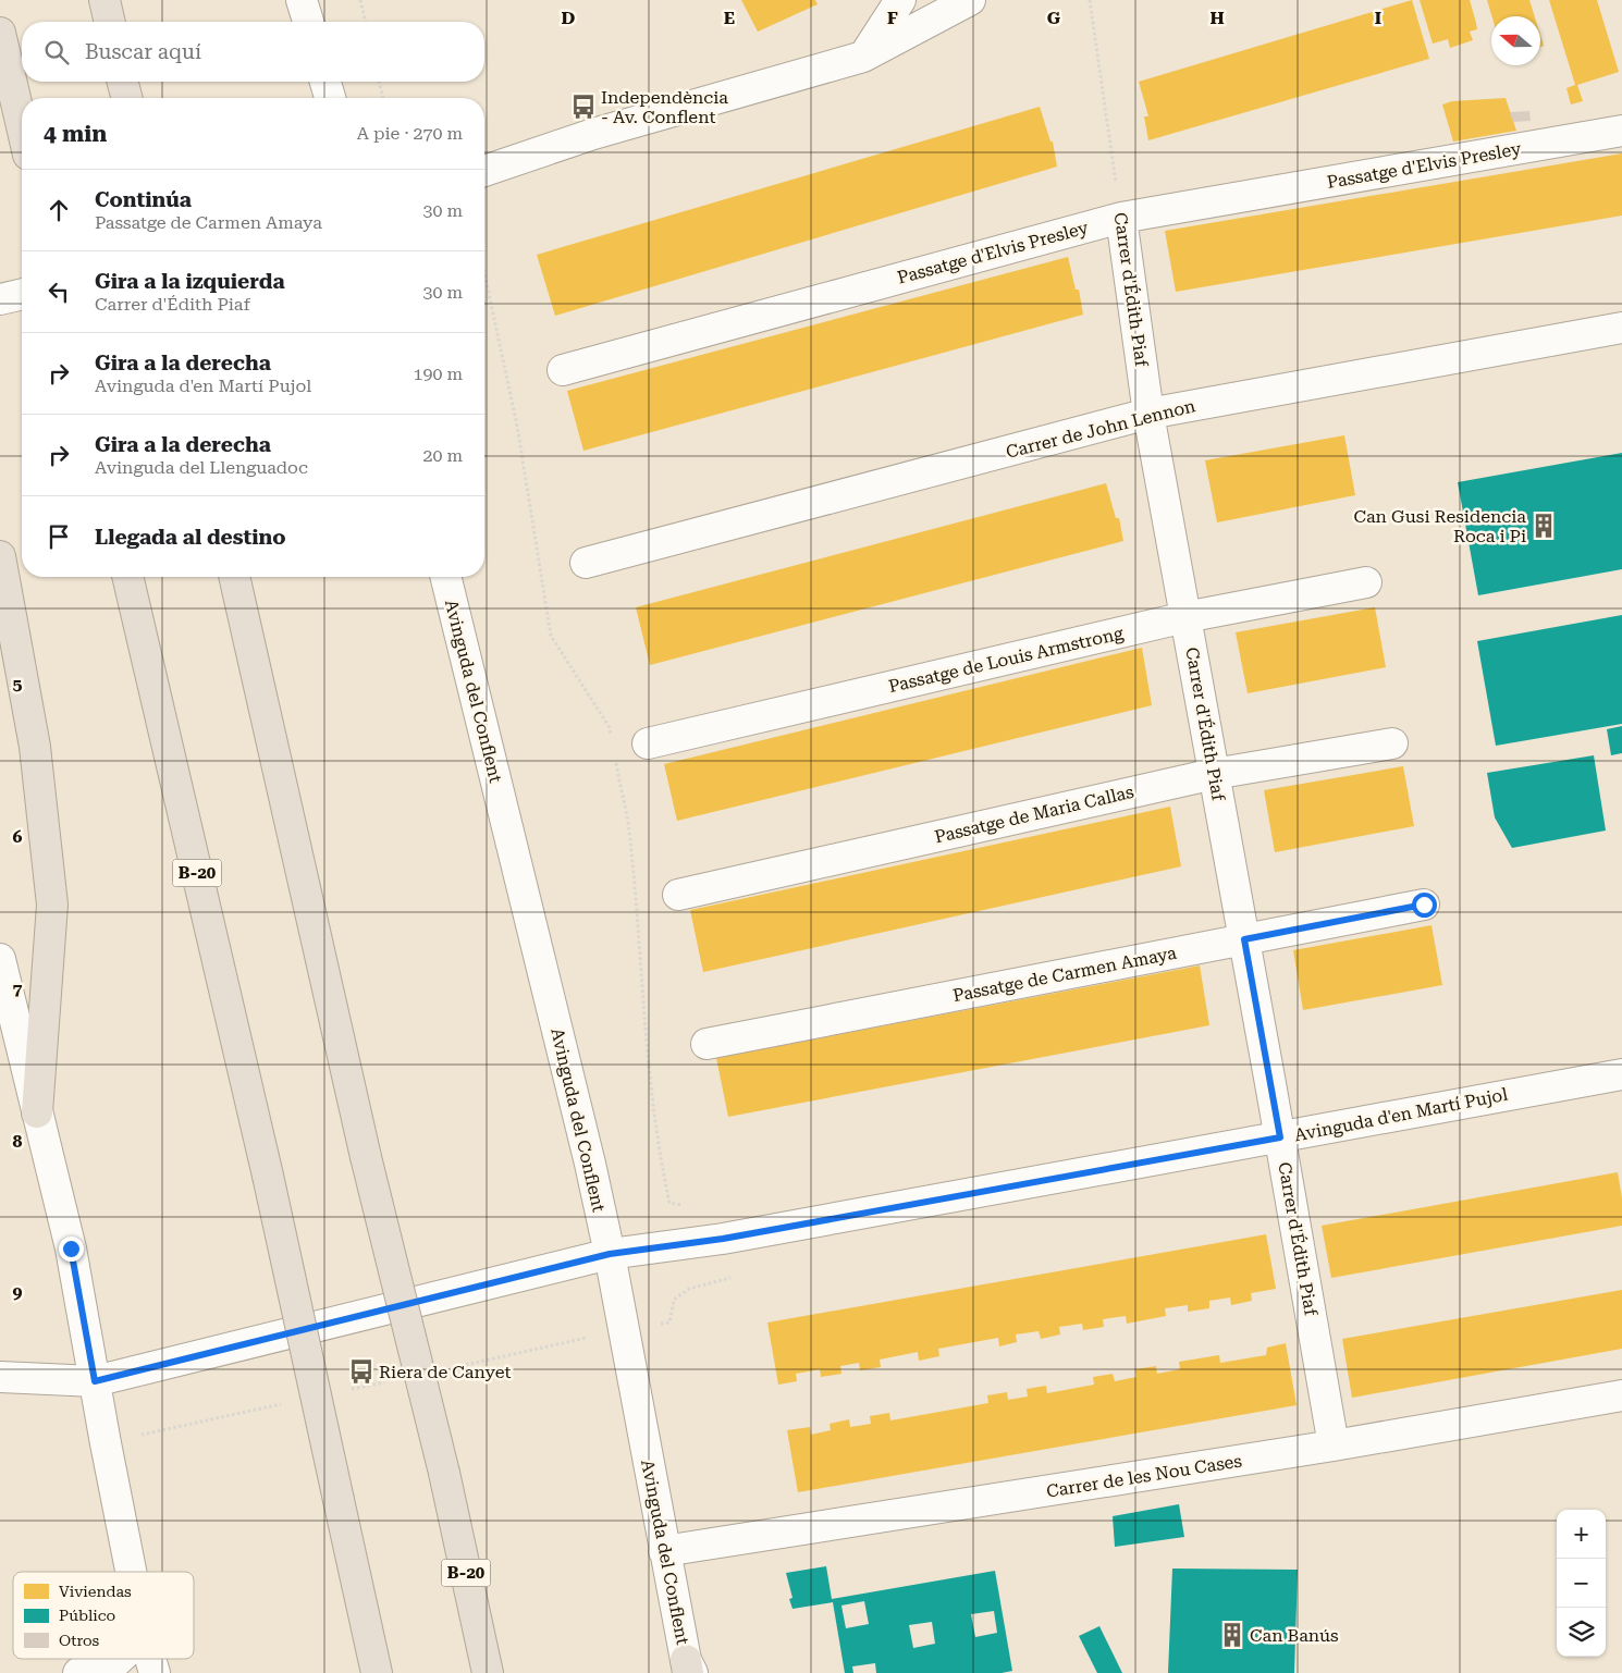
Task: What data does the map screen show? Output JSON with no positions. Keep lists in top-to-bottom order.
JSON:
{
  "streets": {
    "highway": ["B-20"],
    "street": [
      "Passatge d'Elvis Presley",
      "Carrer d'Édith Piaf",
      "Carrer de John Lennon",
      "Passatge de Louis Armstrong",
      "Avinguda del Conflent",
      "Passatge de Maria Callas",
      "Passatge de Carmen Amaya",
      "Avinguda d'en Martí Pujol",
      "Carrer de les Nou Cases"
    ]
  },
  "crossings": [
    ["Passatge d'Elvis Presley", "Carrer d'Édith Piaf"],
    ["Carrer d'Édith Piaf", "Carrer de John Lennon"],
    ["Carrer d'Édith Piaf", "Passatge de Louis Armstrong"],
    ["Carrer d'Édith Piaf", "Passatge de Maria Callas"],
    ["Carrer d'Édith Piaf", "Passatge de Carmen Amaya"],
    ["Carrer d'Édith Piaf", "Avinguda d'en Martí Pujol"],
    ["Carrer d'Édith Piaf", "Carrer de les Nou Cases"],
    ["Avinguda del Conflent", "Avinguda d'en Martí Pujol"],
    ["Avinguda del Conflent", "Carrer de les Nou Cases"]
  ],
  "places": {
    "bus stop": ["Independència - Av. Conflent", "Riera de Canyet"],
    "building": ["Can Gusi Residencia Roca i Pi", "Can Banús"]
  },
  "legend": ["Viviendas", "Público", "Otros"],
  "north": "left",
  "page": {
    "search": "Buscar aquí",
    "heading": ["4 min", "A pie · 270 m"],
    "list": [
      ["Continúa", "Passatge de Carmen Amaya", "30 m"],
      ["Gira a la izquierda", "Carrer d'Édith Piaf", "30 m"],
      ["Gira a la derecha", "Avinguda d'en Martí Pujol", "190 m"],
      ["Gira a la derecha", "Avinguda del Llenguadoc", "20 m"],
      "Llegada al destino"
    ],
    "map_buttons": ["+", "−"]
  },
  "grid": {
    "columns": [
      "D",
      "E",
      "F",
      "G",
      "H",
      "I"
    ],
    "rows": [
      "5",
      "6",
      "7",
      "8",
      "9"
    ]
  }
}
